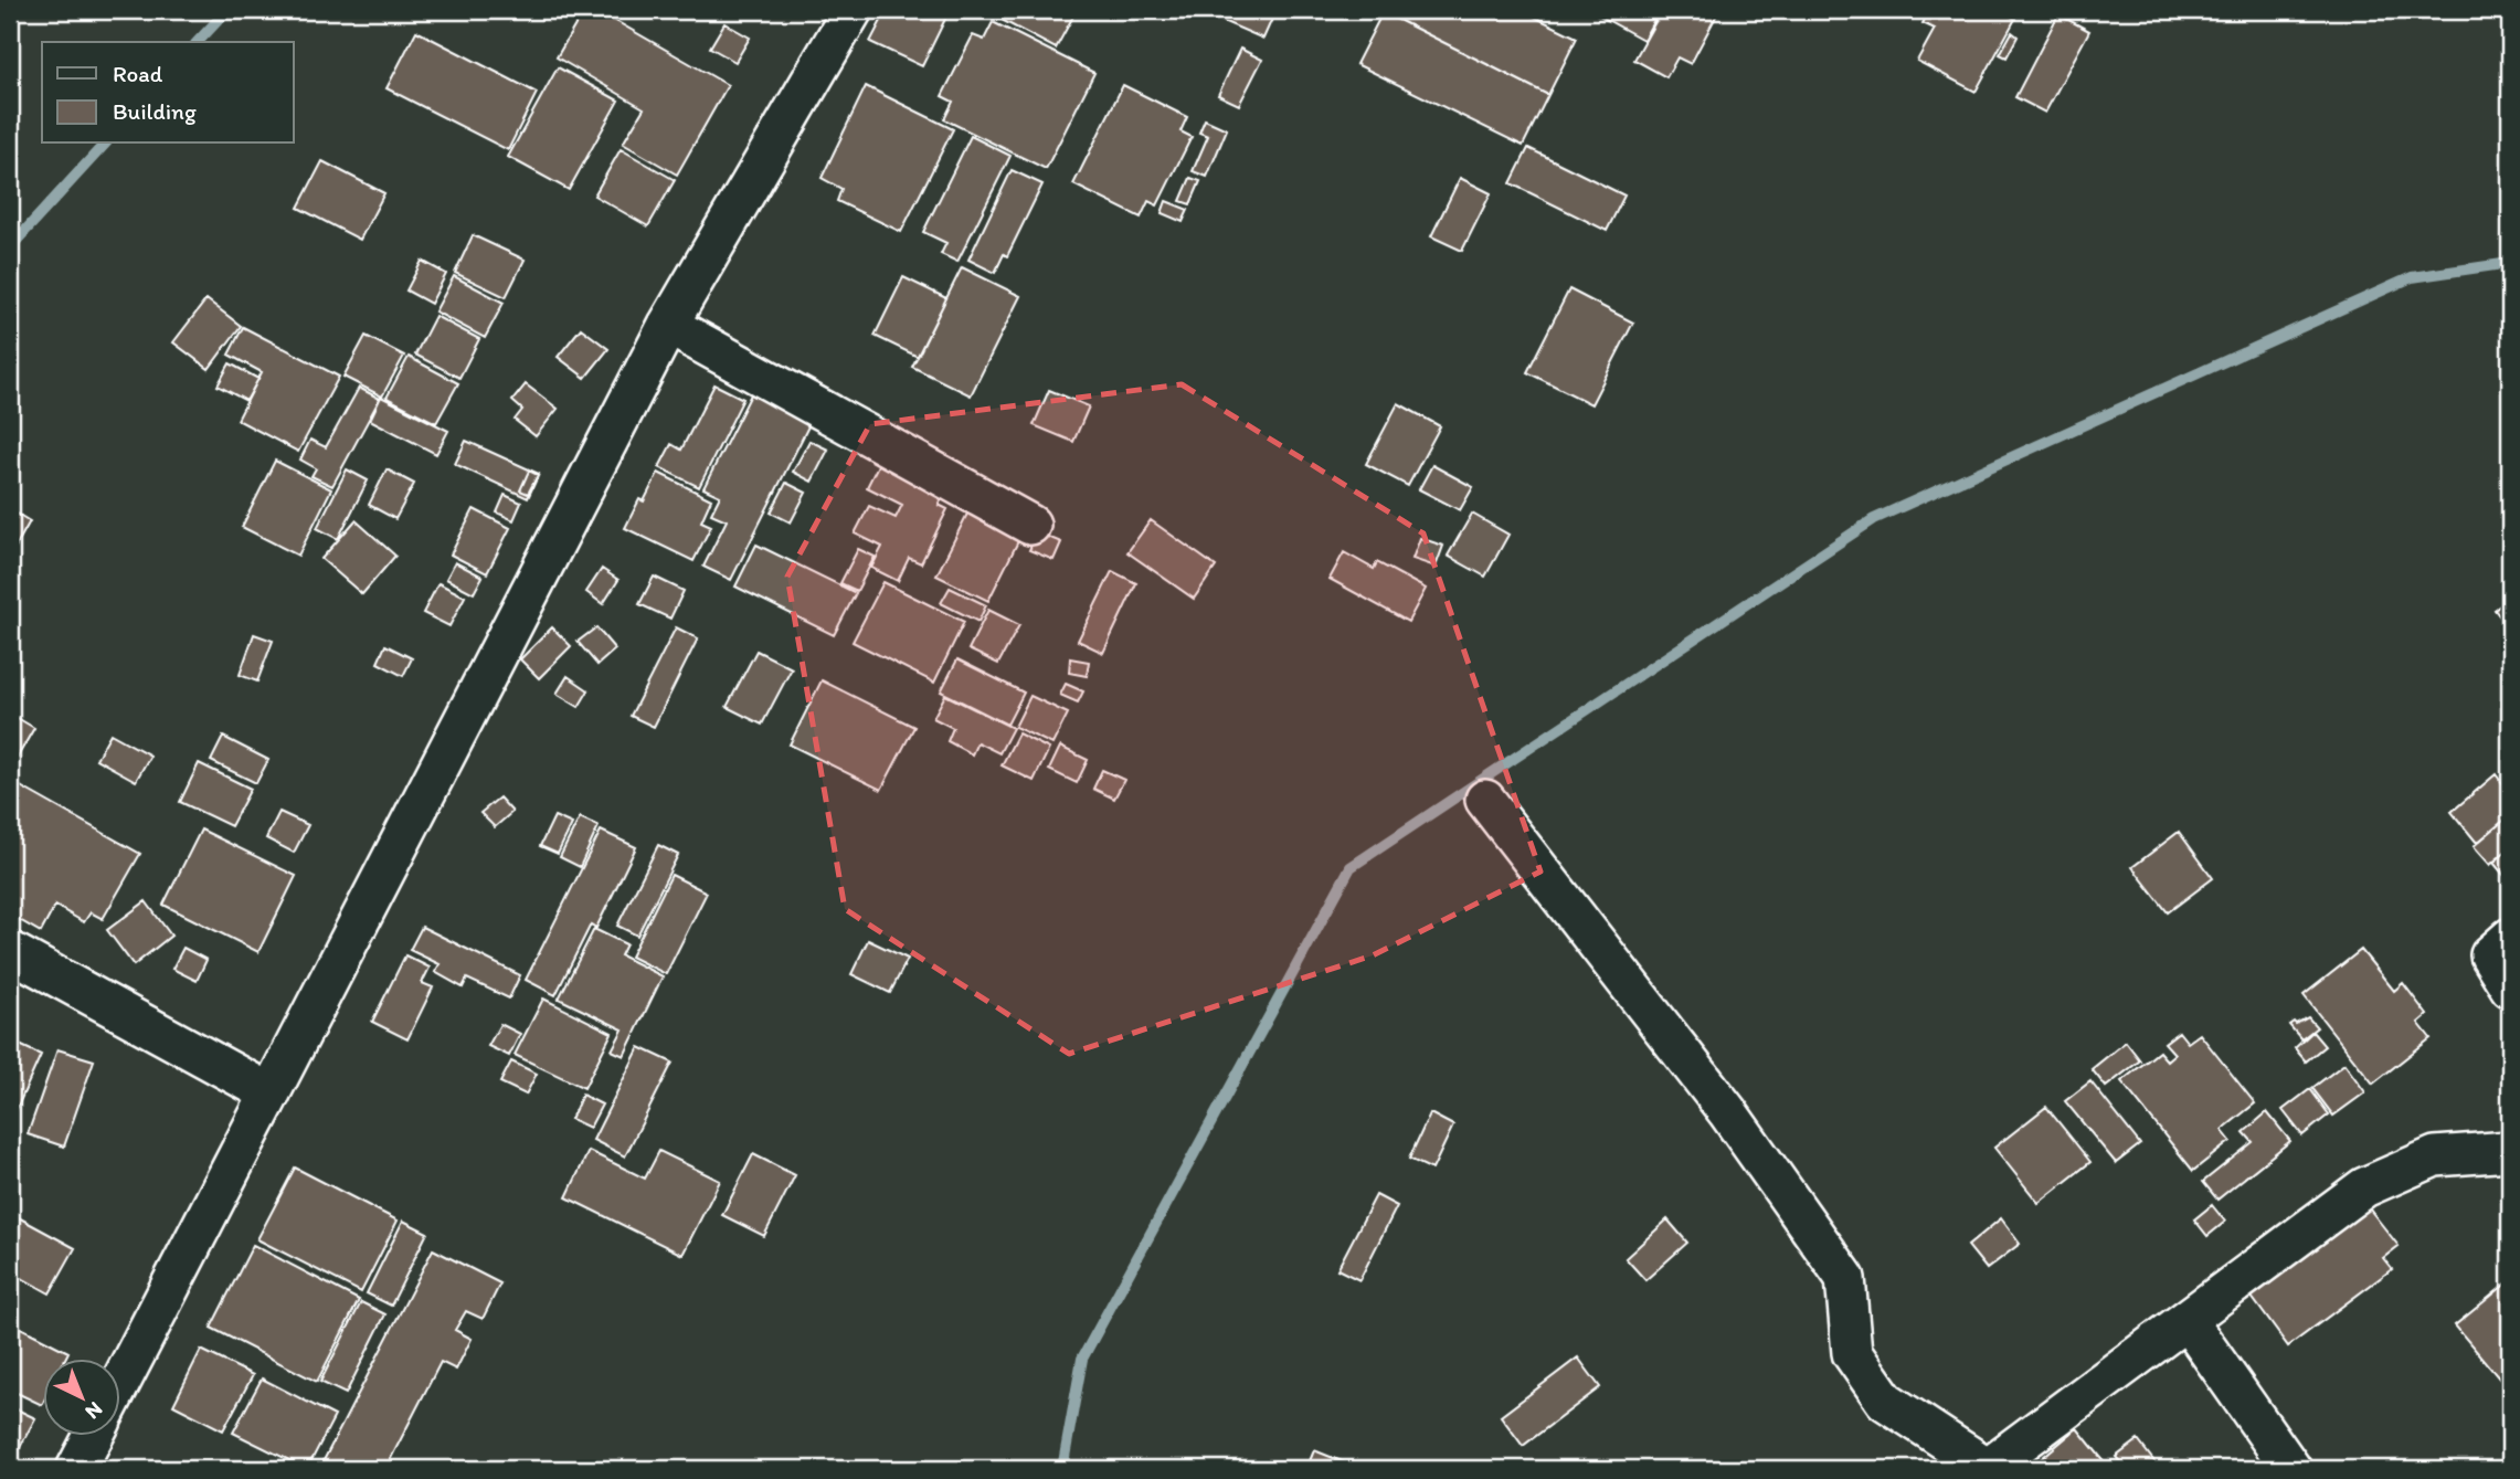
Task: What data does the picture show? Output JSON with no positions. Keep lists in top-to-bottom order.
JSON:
{
  "legend": ["Road", "Building"],
  "north": "bottom right"
}
